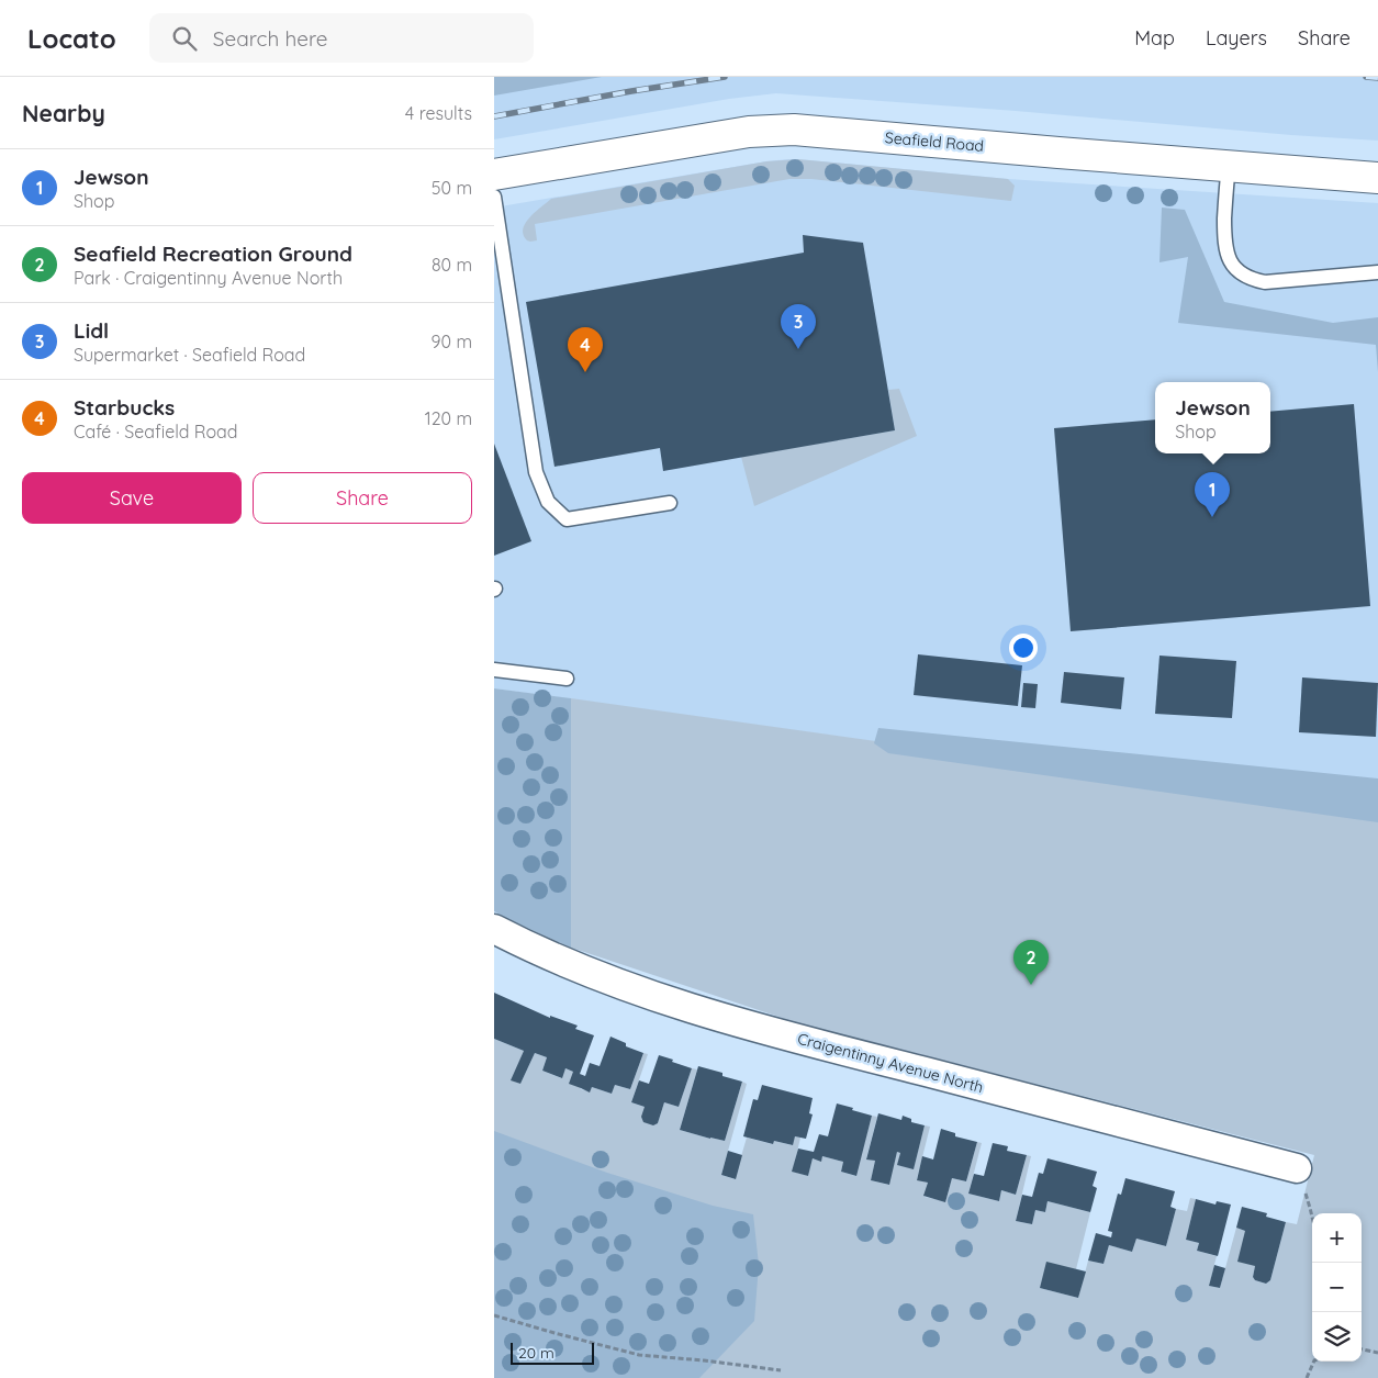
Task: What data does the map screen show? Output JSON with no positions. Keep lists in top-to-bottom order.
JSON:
{
  "streets": {
    "main road": ["Seafield Road"],
    "street": ["Craigentinny Avenue North"]
  },
  "scale_bar": "20 m",
  "page": {
    "header": "Locato",
    "search": "Search here",
    "nav": ["Map", "Layers", "Share"],
    "heading": ["Nearby", "4 results"],
    "list": [
      {
        "mark": "1",
        "name": "Jewson",
        "note": "Shop",
        "value": "50 m"
      },
      {
        "mark": "2",
        "name": "Seafield Recreation Ground",
        "note": "Park · Craigentinny Avenue North",
        "value": "80 m"
      },
      {
        "mark": "3",
        "name": "Lidl",
        "note": "Supermarket · Seafield Road",
        "value": "90 m"
      },
      {
        "mark": "4",
        "name": "Starbucks",
        "note": "Café · Seafield Road",
        "value": "120 m"
      }
    ],
    "pins": [
      "3",
      "4",
      "1",
      "2"
    ],
    "popup": ["Jewson", "Shop"],
    "buttons": ["Save", "Share"],
    "map_buttons": ["+", "−"],
    "scale": "20 m"
  }
}
